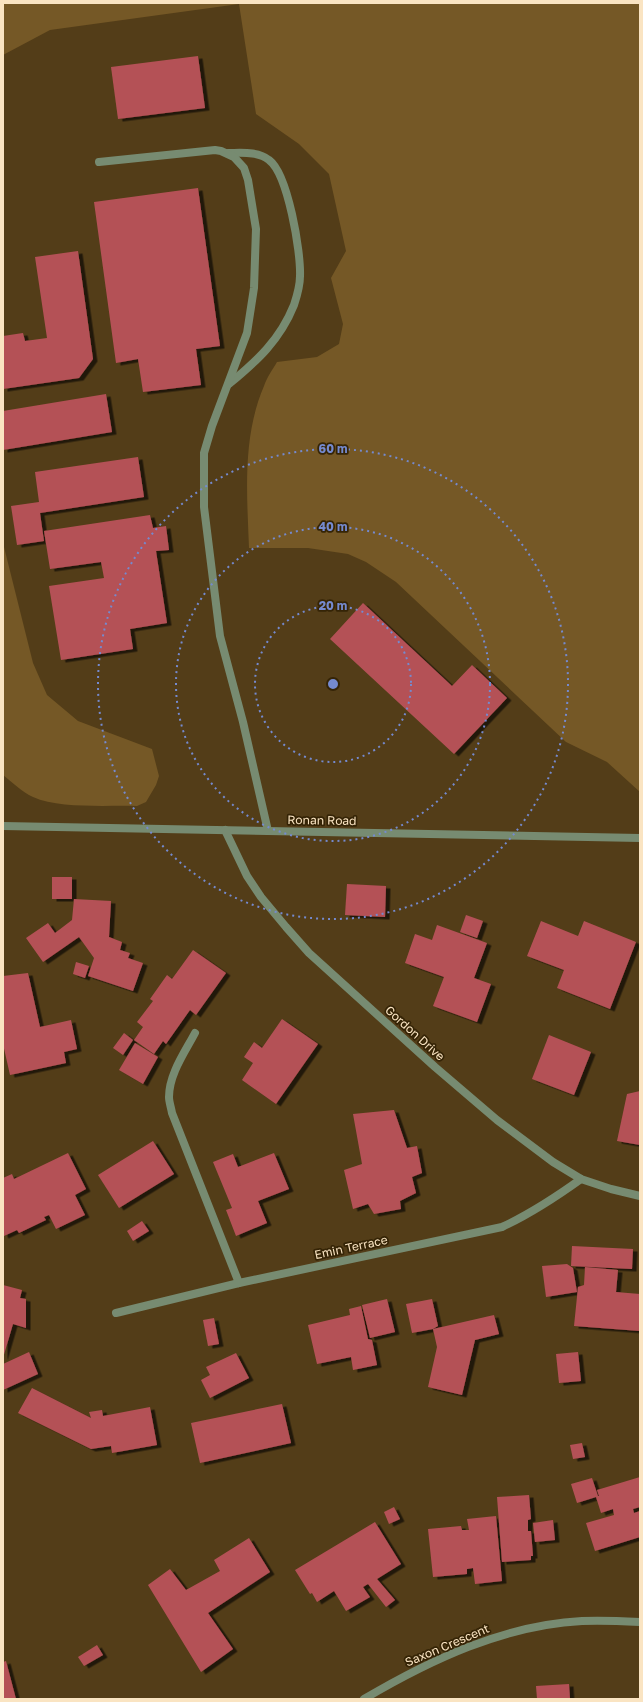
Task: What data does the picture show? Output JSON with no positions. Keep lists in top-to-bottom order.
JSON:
{
  "streets": {
    "street": [
      "Ronan Road",
      "Gordon Drive",
      "Emin Terrace",
      "Saxon Crescent"
    ]
  },
  "crossings": [
    ["Ronan Road", "Gordon Drive"],
    ["Gordon Drive", "Emin Terrace"]
  ],
  "rings": ["60 m", "40 m", "20 m"]
}
